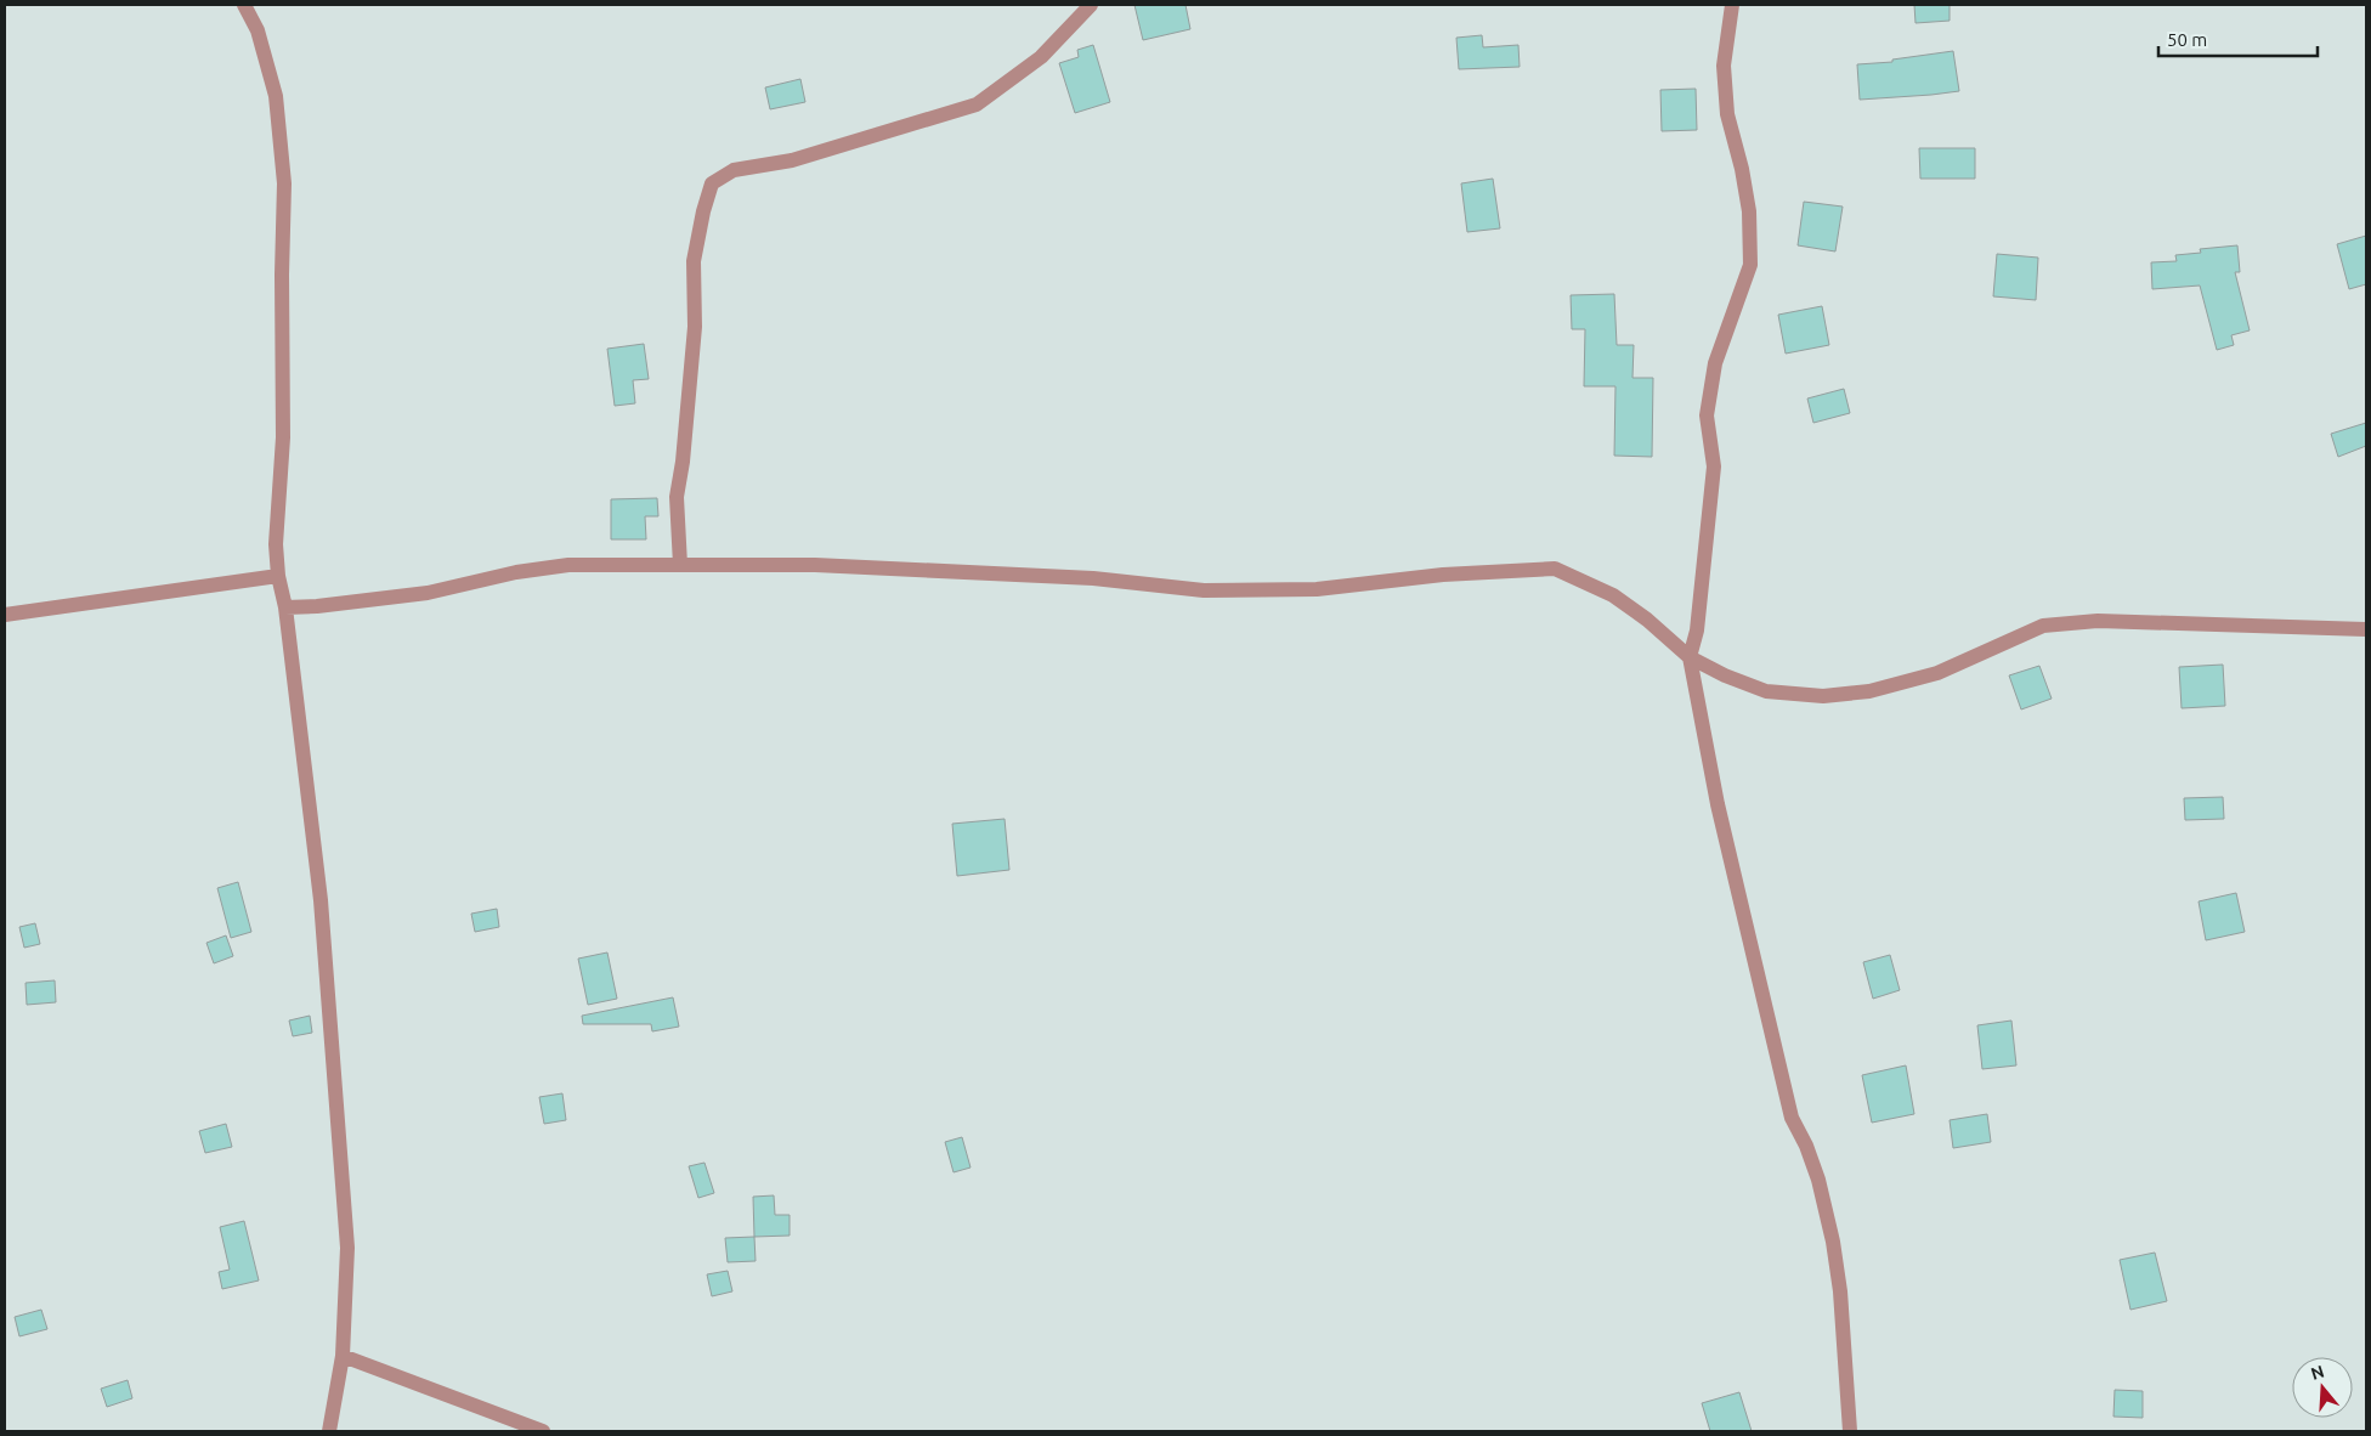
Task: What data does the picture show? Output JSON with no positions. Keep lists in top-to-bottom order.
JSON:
{
  "scale_bar": "50 m",
  "north": "top"
}
